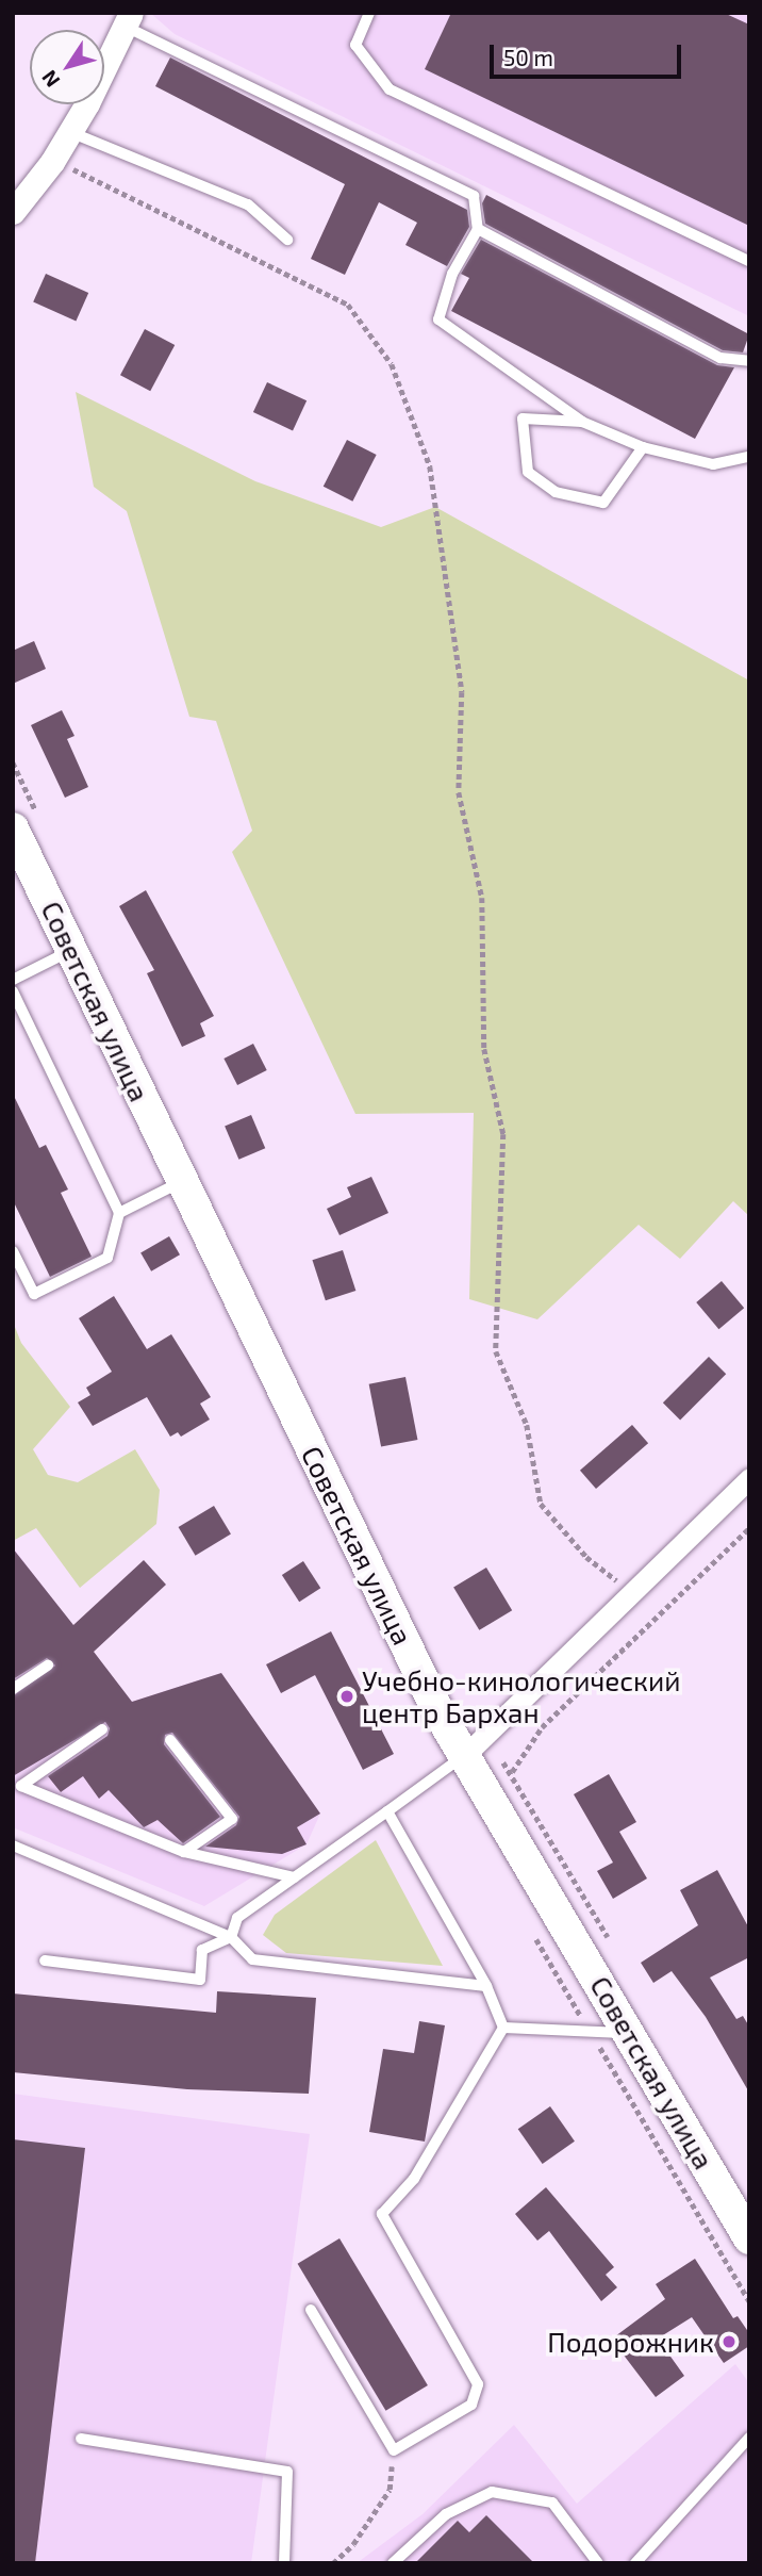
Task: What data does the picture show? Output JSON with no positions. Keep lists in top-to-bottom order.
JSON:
{
  "streets": {
    "main road": ["Советская улица"]
  },
  "places": ["Учебно-кинологический центр Бархан", "Подорожник"],
  "scale_bar": "50 m",
  "north": "bottom left"
}
